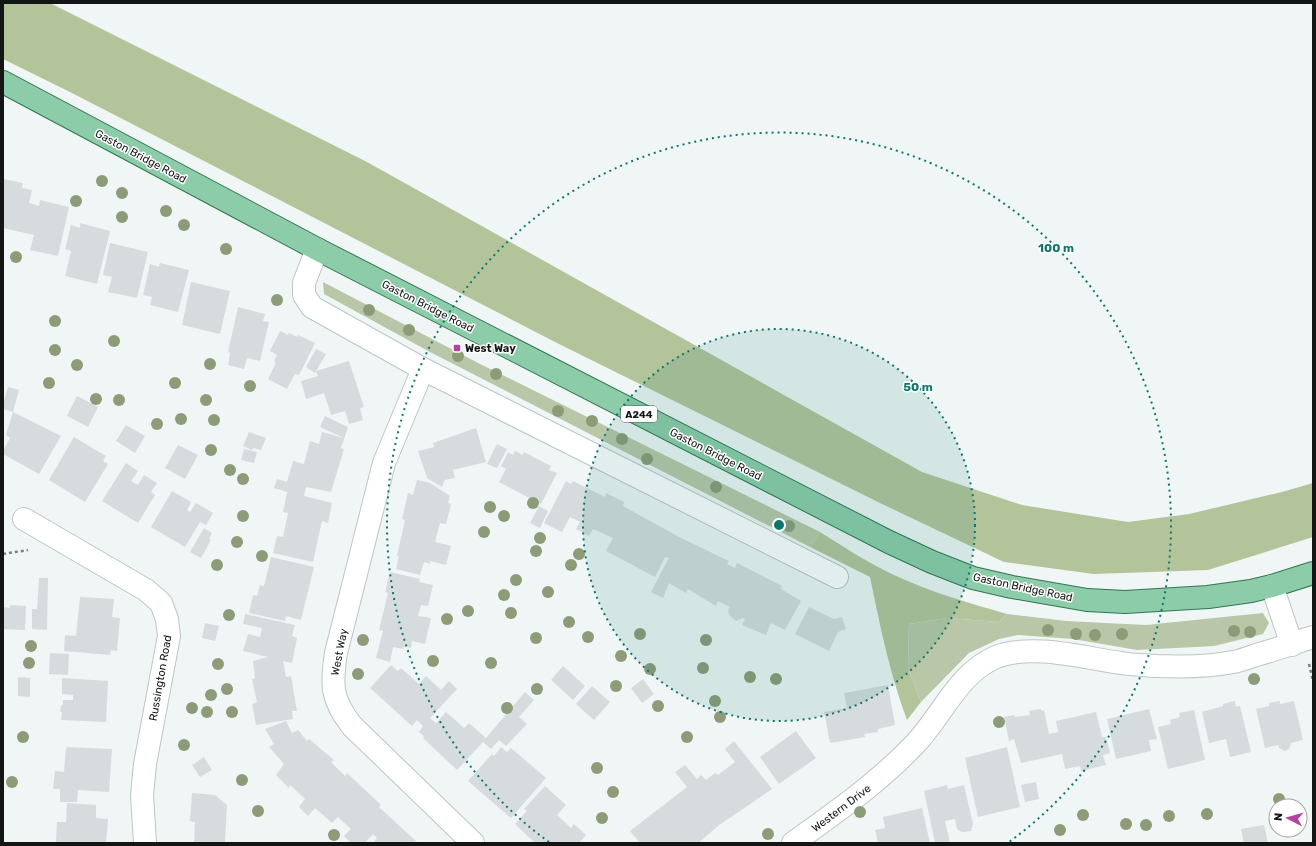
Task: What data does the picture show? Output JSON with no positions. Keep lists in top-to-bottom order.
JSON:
{
  "streets": {
    "main road": ["Gaston Bridge Road", "A244"],
    "street": ["West Way", "Russington Road", "Western Drive"]
  },
  "places": {
    "transit": ["West Way"]
  },
  "north": "left",
  "rings": ["100 m", "50 m"]
}
